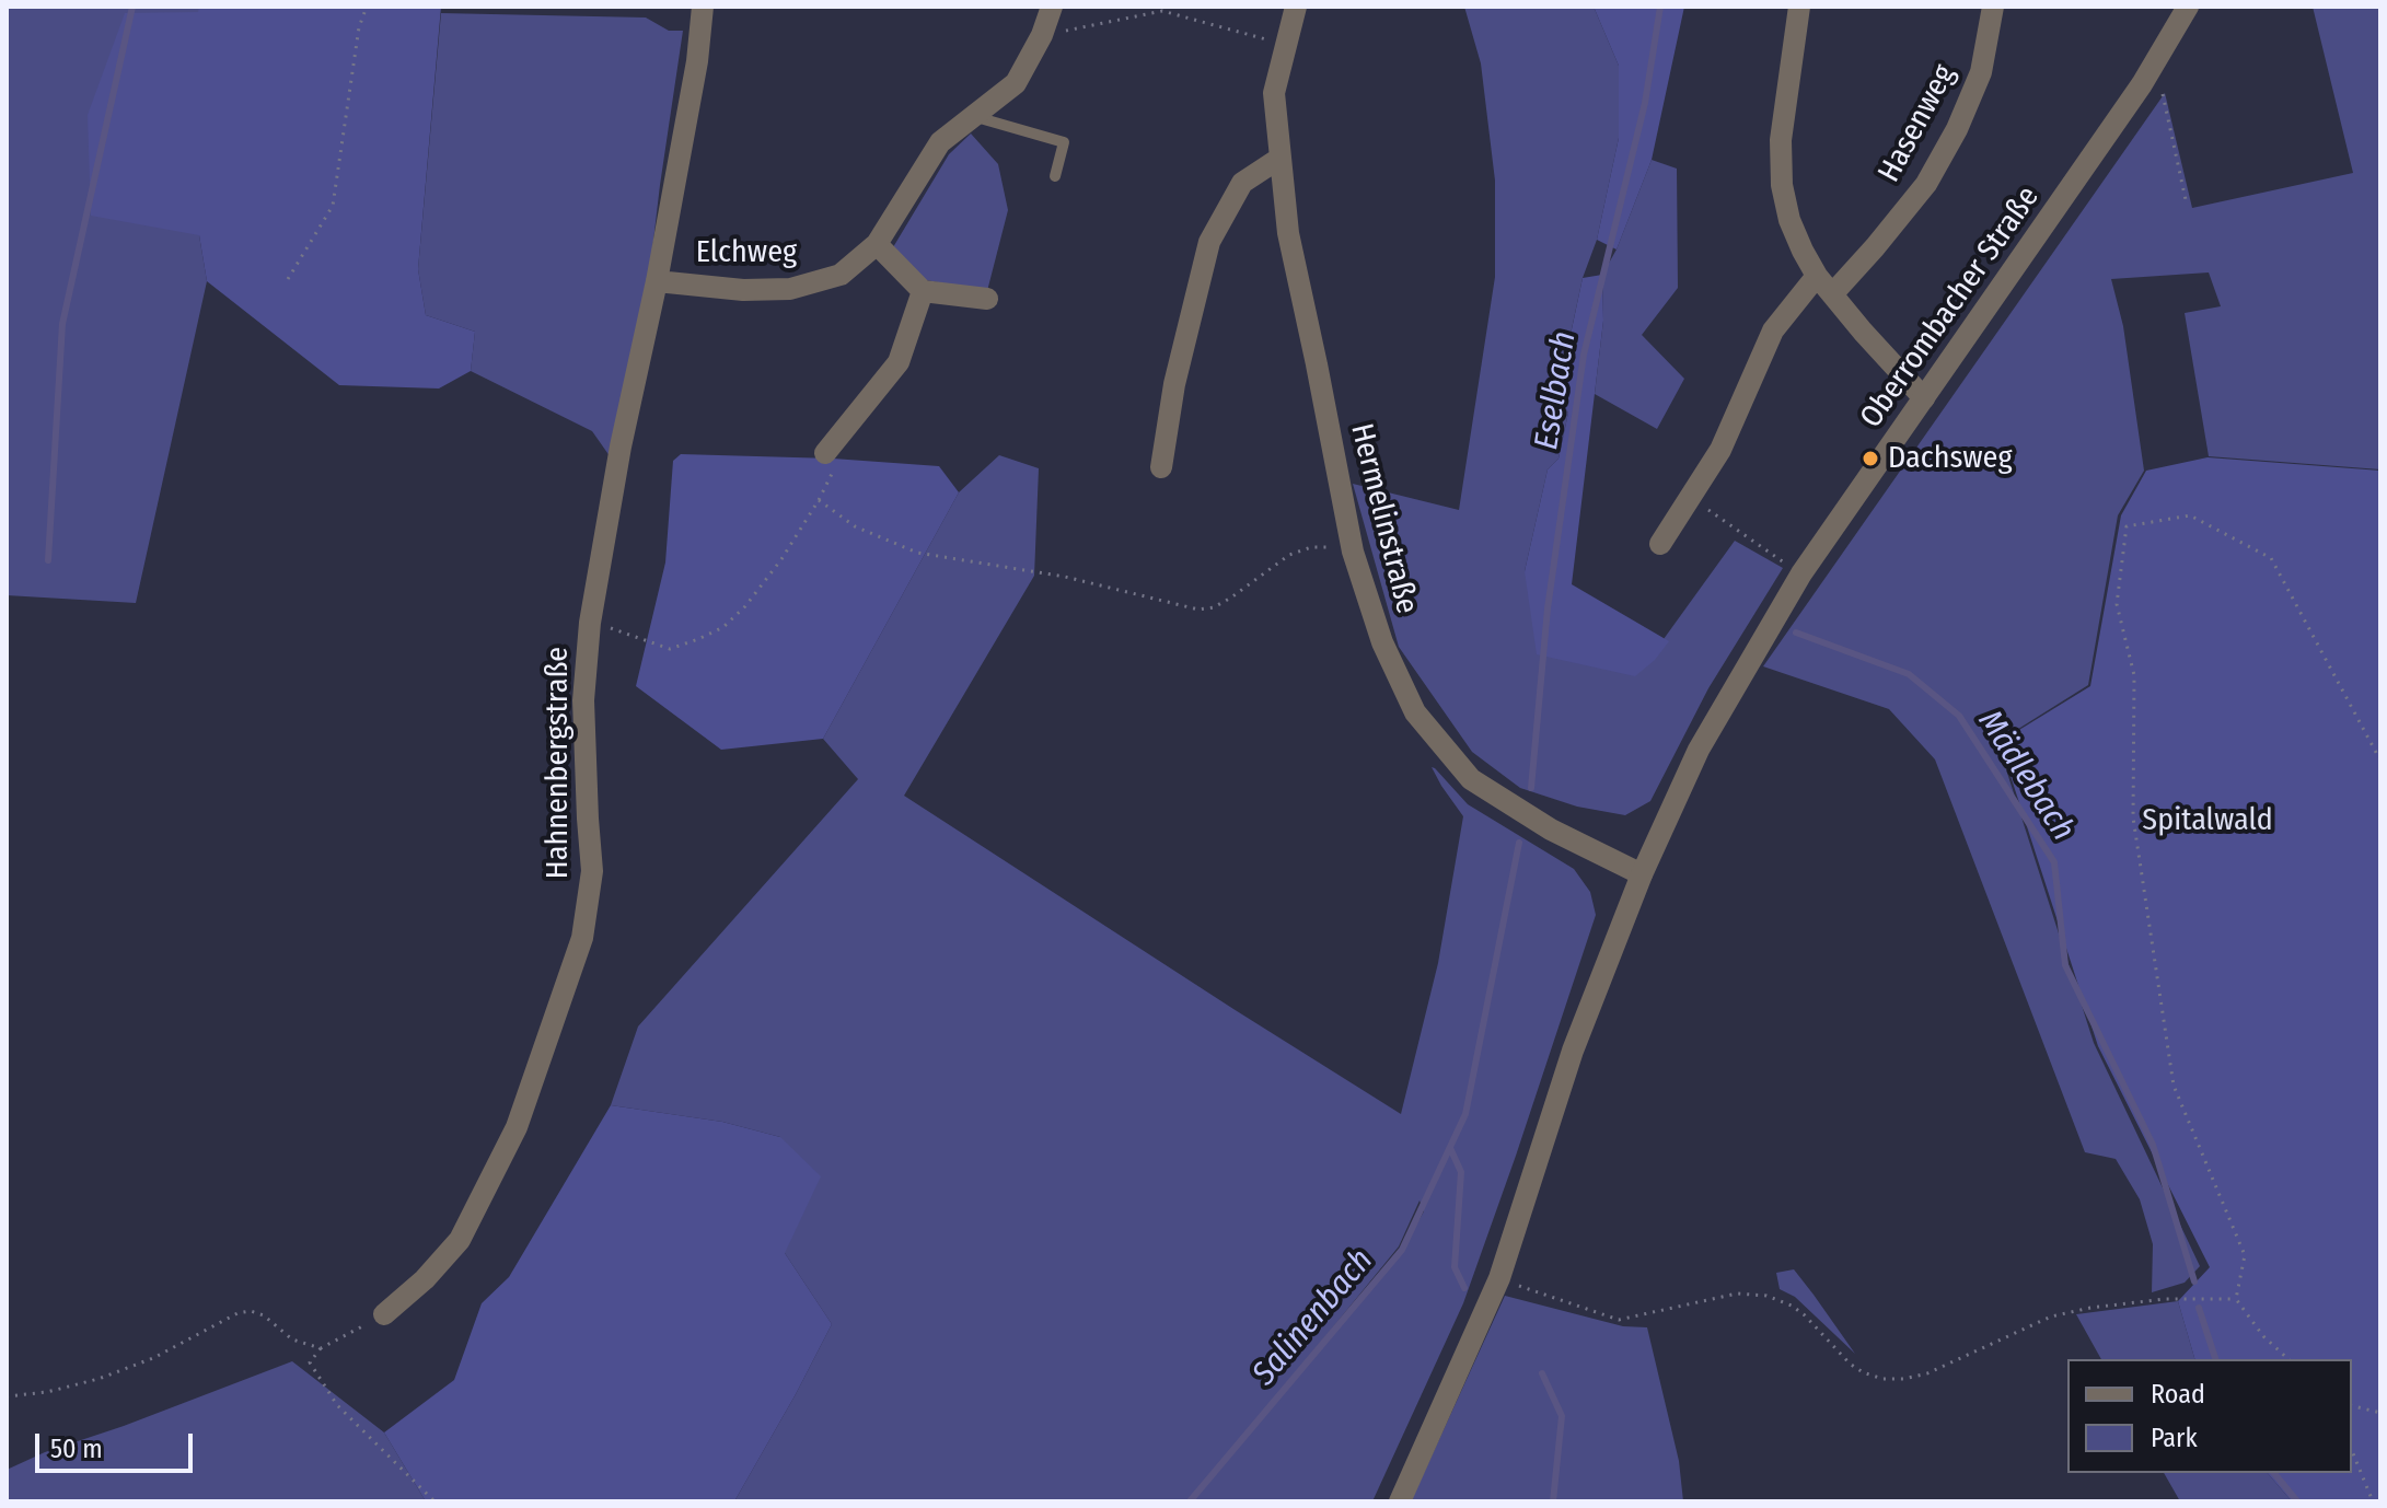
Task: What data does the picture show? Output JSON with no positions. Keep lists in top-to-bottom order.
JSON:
{
  "streets": {
    "street": [
      "Hasenweg",
      "Elchweg",
      "Oberrombacher Straße",
      "Hermelinstraße",
      "Hahnenbergstraße"
    ]
  },
  "crossings": [
    ["Elchweg", "Hahnenbergstraße"],
    ["Oberrombacher Straße", "Hermelinstraße"]
  ],
  "water": ["Eselbach", "Mädlebach", "Salinenbach"],
  "parks": ["Spitalwald"],
  "places": ["Dachsweg"],
  "legend": ["Road", "Park"],
  "scale_bar": "50 m"
}
